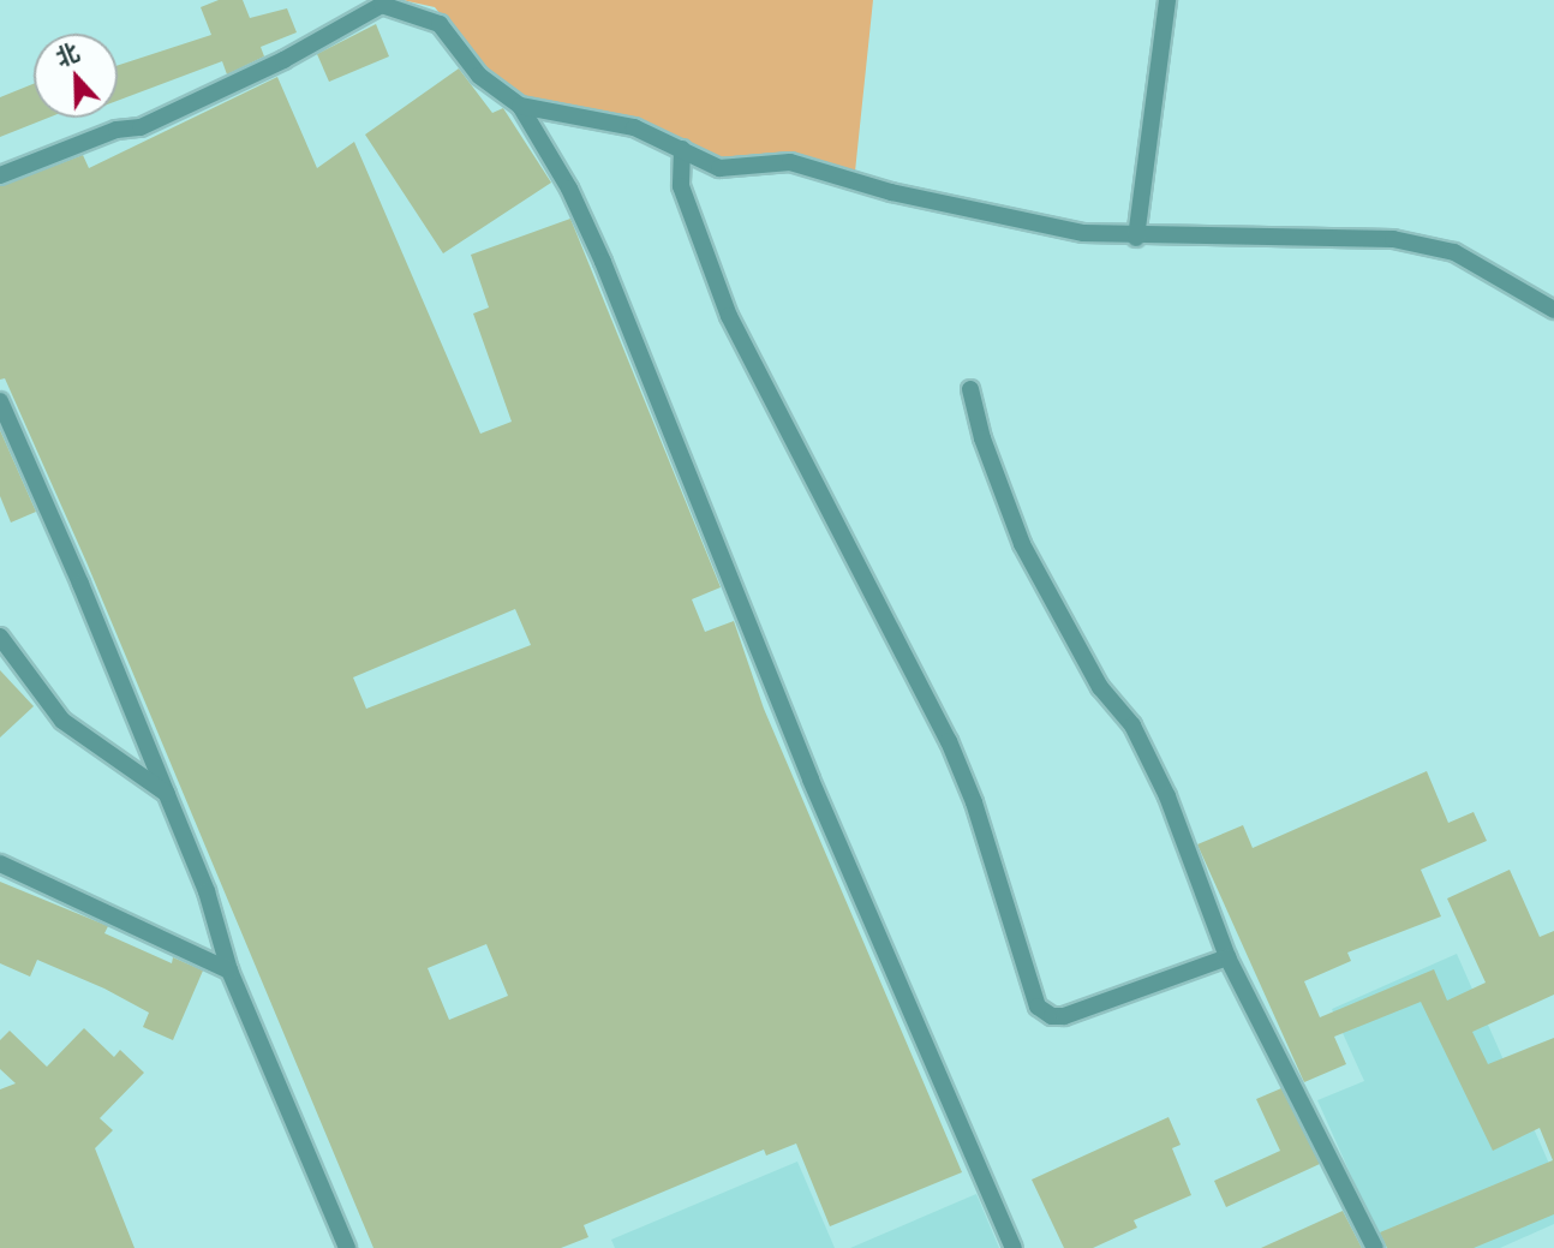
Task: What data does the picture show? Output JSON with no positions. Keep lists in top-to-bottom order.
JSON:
{
  "north": "top"
}
